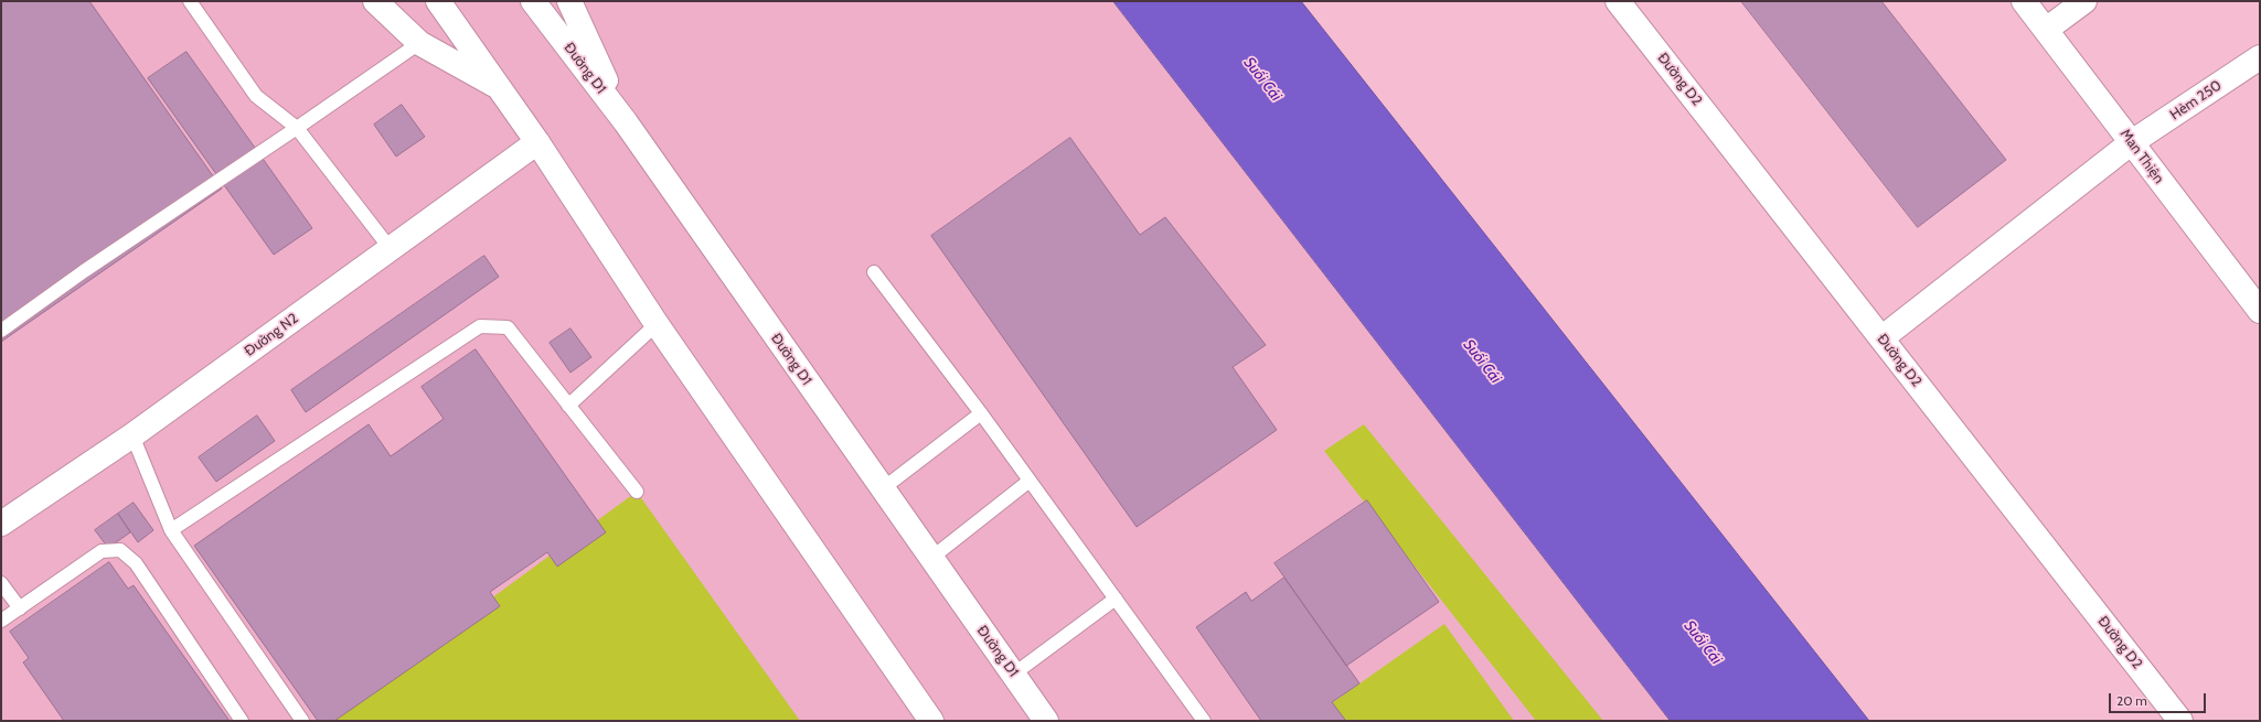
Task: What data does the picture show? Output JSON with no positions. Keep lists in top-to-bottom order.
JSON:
{
  "streets": {
    "street": [
      "Đường D1",
      "Đường D2",
      "Hẻm 250",
      "Man Thiện",
      "Đường N2"
    ]
  },
  "crossings": [
    ["Đường D2", "Hẻm 250"],
    ["Hẻm 250", "Man Thiện"]
  ],
  "water": ["Suối Cái"],
  "scale_bar": "20 m"
}
